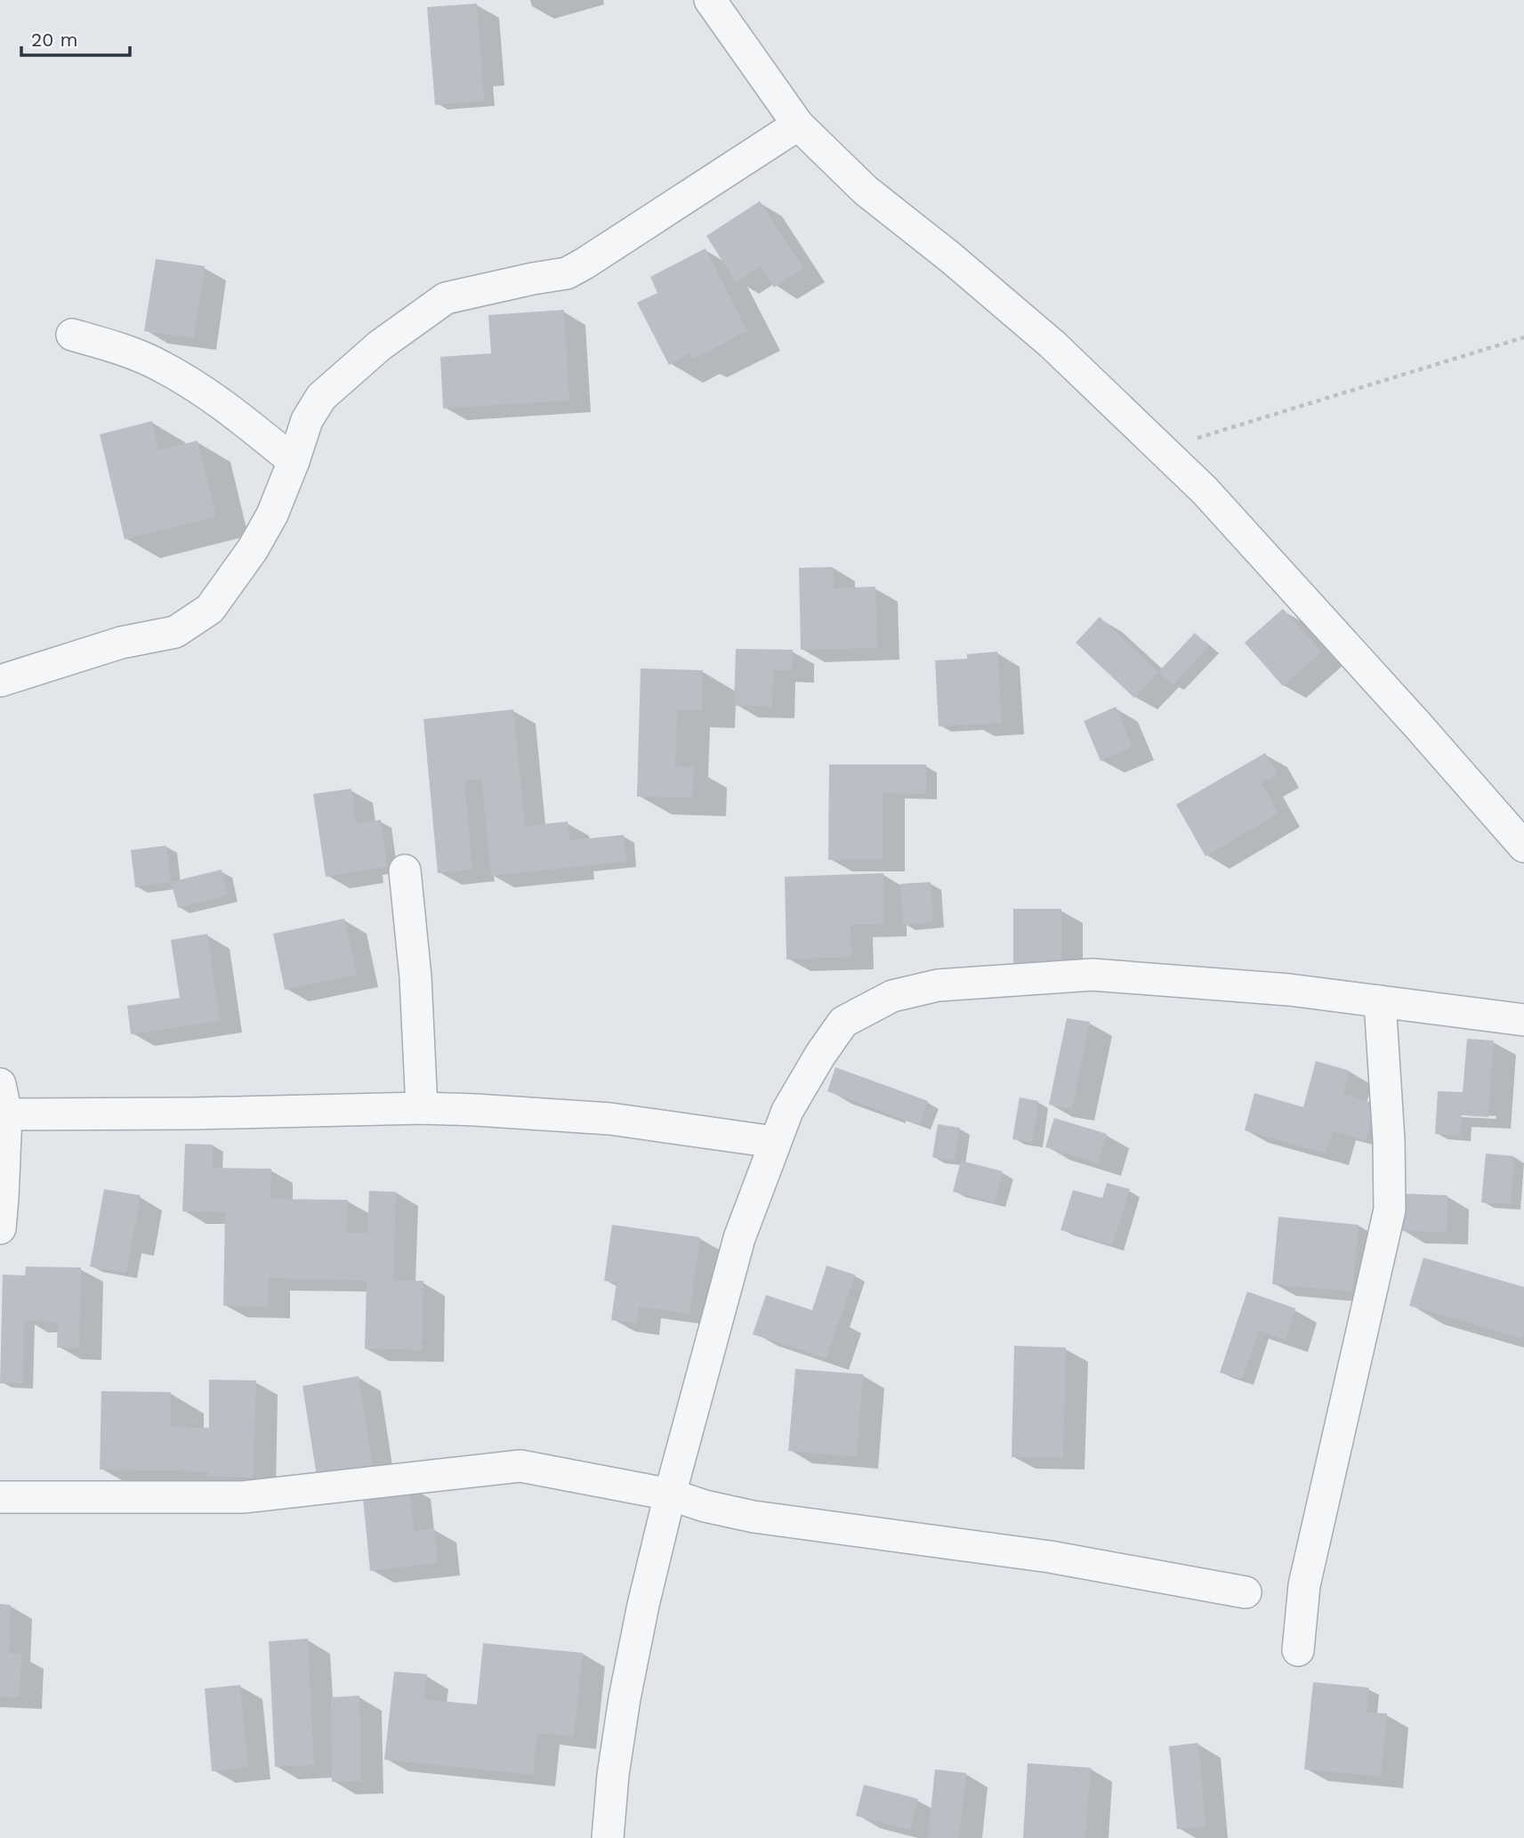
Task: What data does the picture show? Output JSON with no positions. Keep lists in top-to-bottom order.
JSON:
{
  "scale_bar": "20 m"
}
